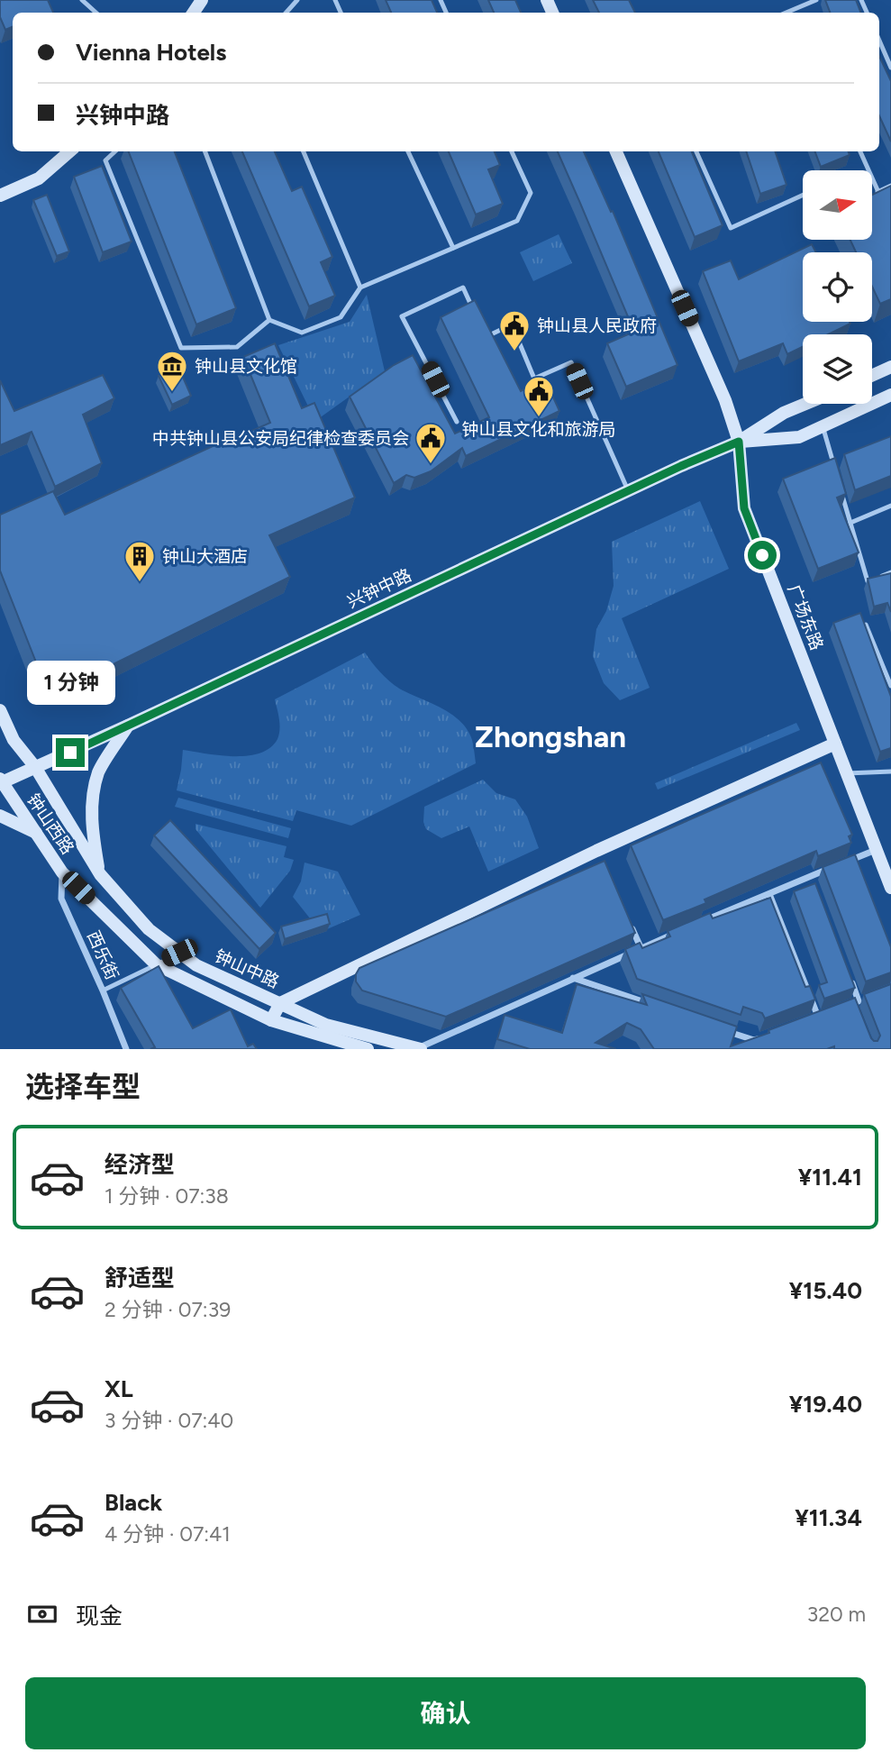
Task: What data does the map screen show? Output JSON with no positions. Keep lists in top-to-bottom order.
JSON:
{
  "streets": {
    "main road": [
      "兴钟中路",
      "广场东路",
      "钟山西路",
      "钟山中路"
    ],
    "street": ["西乐街"]
  },
  "crossings": [
    ["兴钟中路", "广场东路"],
    ["兴钟中路", "钟山西路"],
    ["兴钟中路", "钟山中路"],
    ["钟山西路", "西乐街"],
    ["钟山西路", "钟山中路"]
  ],
  "districts": ["Zhongshan"],
  "places": {
    "public building": ["钟山县人民政府", "钟山县文化和旅游局", "中共钟山县公安局纪律检查委员会"],
    "museum": ["钟山县文化馆"],
    "building": ["钟山大酒店"]
  },
  "north": "right",
  "page": {
    "banner": ["Vienna Hotels", "兴钟中路"],
    "bubble": "1 分钟",
    "heading": "选择车型",
    "list": [
      {
        "name": "经济型",
        "note": "1 分钟 · 07:38",
        "value": "¥11.41"
      },
      {
        "name": "舒适型",
        "note": "2 分钟 · 07:39",
        "value": "¥15.40"
      },
      {
        "name": "XL",
        "note": "3 分钟 · 07:40",
        "value": "¥19.40"
      },
      {
        "name": "Black",
        "note": "4 分钟 · 07:41",
        "value": "¥11.34"
      }
    ],
    "pay": ["现金", "320 m"],
    "buttons": "确认"
  }
}
